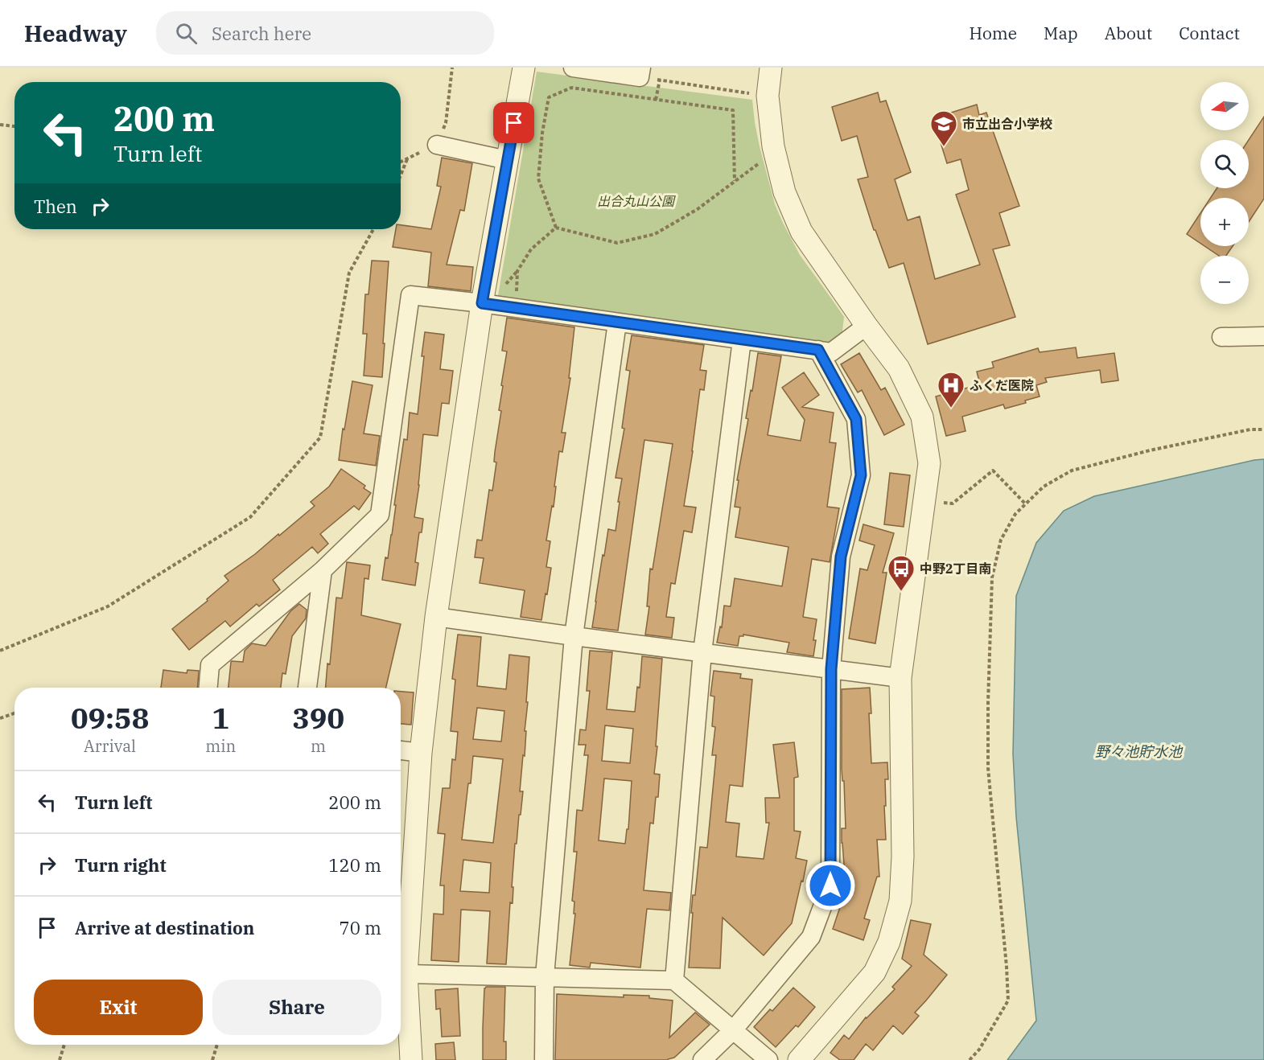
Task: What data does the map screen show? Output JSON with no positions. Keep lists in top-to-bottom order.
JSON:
{
  "water": ["野々池貯水池"],
  "parks": ["出合丸山公園"],
  "places": {
    "school or university": ["市立出合小学校"],
    "hospital": ["ふくだ医院"],
    "bus stop": ["中野2丁目南"]
  },
  "north": "left",
  "page": {
    "header": "Headway",
    "search": "Search here",
    "nav": [
      "Home",
      "Map",
      "About",
      "Contact"
    ],
    "map_buttons": ["+", "−"],
    "turn": ["200 m", "Turn left"],
    "then": "Then",
    "eta": [
      "09:58",
      "Arrival",
      "1",
      "min",
      "390",
      "m"
    ],
    "list": [
      {
        "name": "Turn left",
        "value": "200 m"
      },
      {
        "name": "Turn right",
        "value": "120 m"
      },
      {
        "name": "Arrive at destination",
        "value": "70 m"
      }
    ],
    "buttons": ["Exit", "Share"]
  }
}
